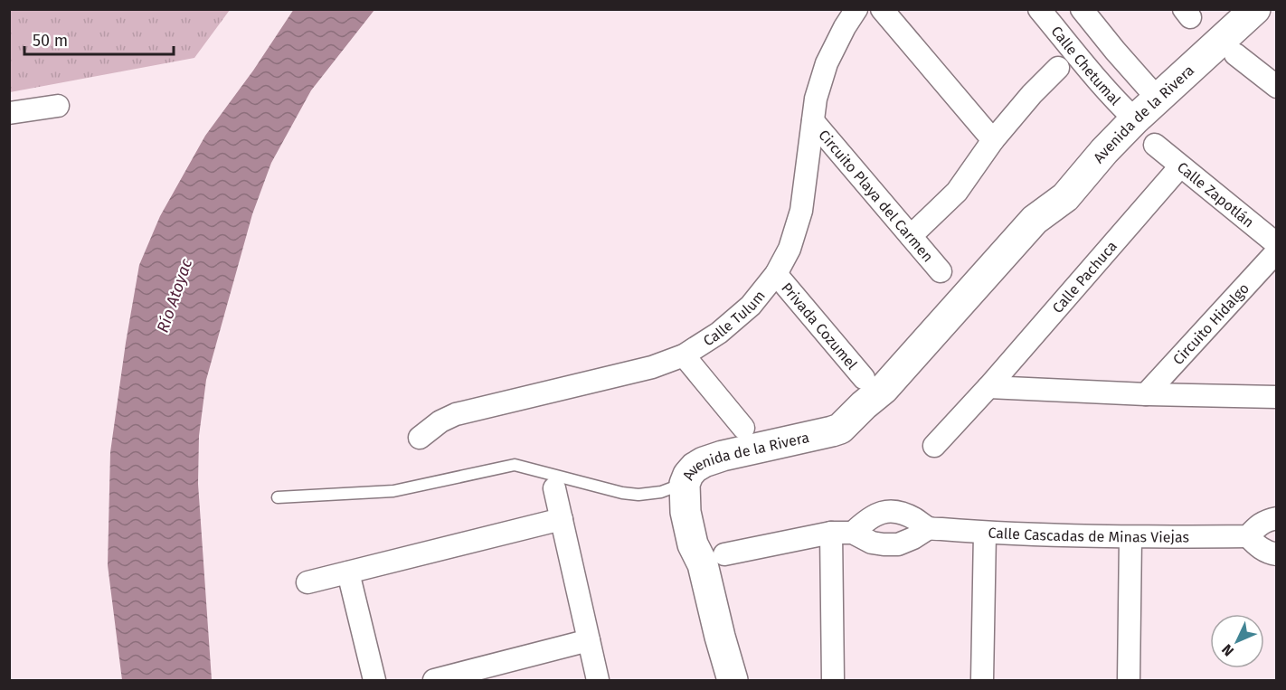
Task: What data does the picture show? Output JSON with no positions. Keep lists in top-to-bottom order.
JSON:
{
  "streets": {
    "street": [
      "Calle Chetumal",
      "Avenida de la Rivera",
      "Calle Zapotlán",
      "Circuito Playa del Carmen",
      "Calle Pachuca",
      "Calle Tulum",
      "Circuito Hidalgo",
      "Privada Cozumel",
      "Calle Cascadas de Minas Viejas"
    ]
  },
  "crossings": [
    ["Calle Chetumal", "Avenida de la Rivera"],
    ["Avenida de la Rivera", "Privada Cozumel"],
    ["Calle Zapotlán", "Calle Pachuca"],
    ["Circuito Playa del Carmen", "Calle Tulum"],
    ["Calle Tulum", "Privada Cozumel"]
  ],
  "water": ["Río Atoyac"],
  "scale_bar": "50 m",
  "north": "bottom left"
}
